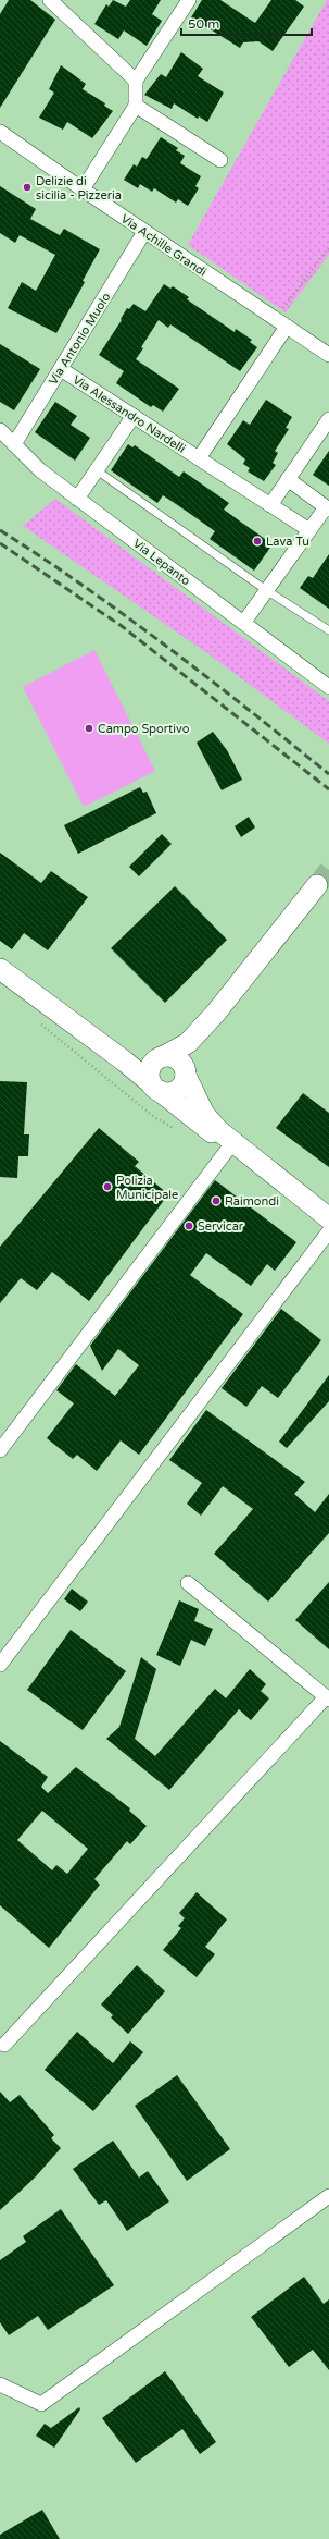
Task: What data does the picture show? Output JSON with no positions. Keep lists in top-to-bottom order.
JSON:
{
  "streets": {
    "street": [
      "Via Achille Grandi",
      "Via Antonio Muolo",
      "Via Alessandro Nardelli",
      "Via Lepanto"
    ]
  },
  "crossings": [
    ["Via Achille Grandi", "Via Antonio Muolo"],
    ["Via Achille Grandi", "Via Alessandro Nardelli"],
    ["Via Antonio Muolo", "Via Alessandro Nardelli"],
    ["Via Antonio Muolo", "Via Lepanto"]
  ],
  "places": [
    "Delizie di sicilia - Pizzeria",
    "Lava Tu",
    "Campo Sportivo",
    "Polizia Municipale",
    "Raimondi",
    "Servicar"
  ],
  "scale_bar": "50 m"
}
